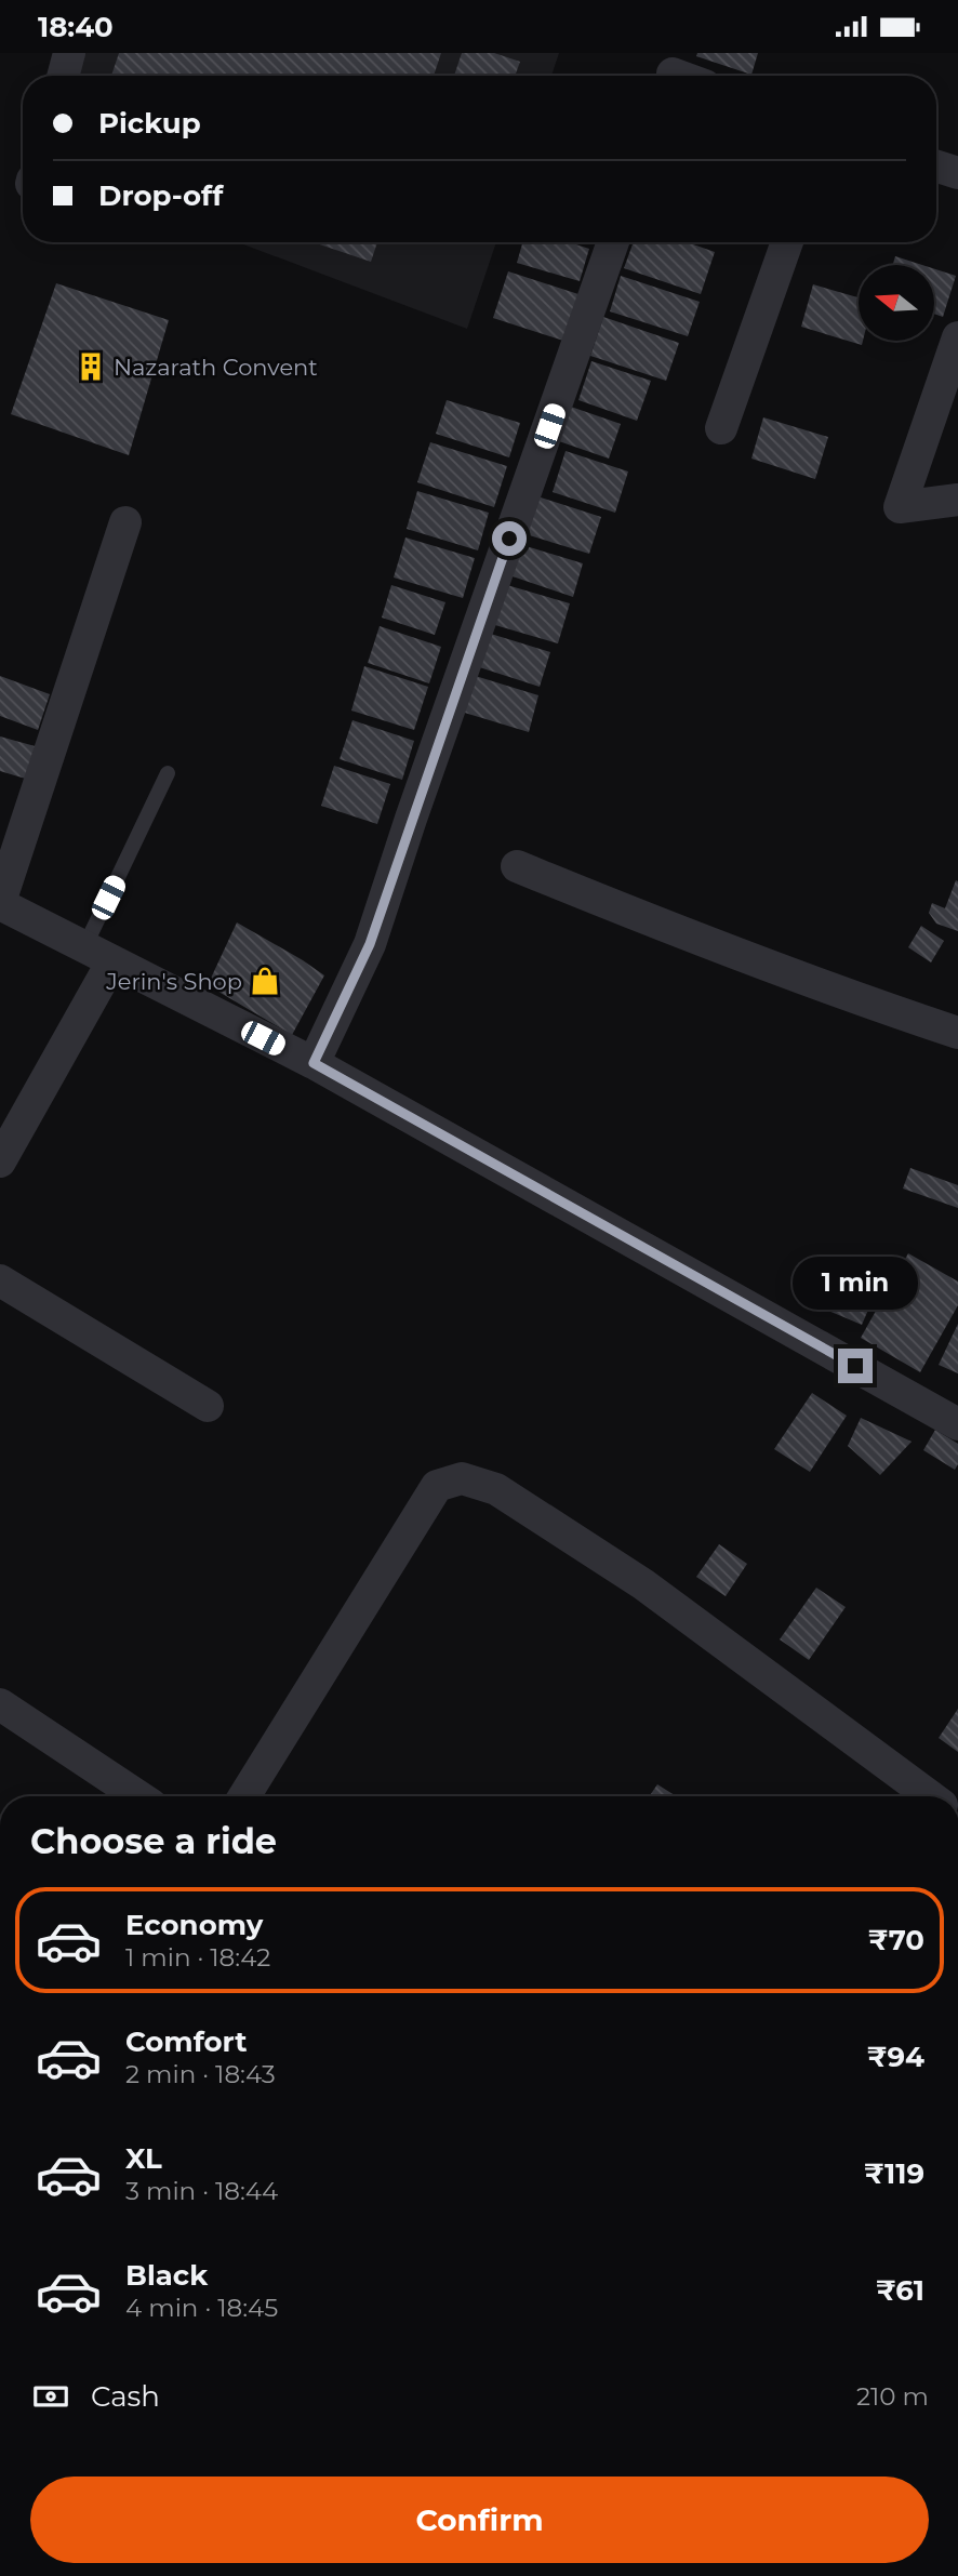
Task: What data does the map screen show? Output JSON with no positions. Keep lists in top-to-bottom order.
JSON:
{
  "places": {
    "building": ["Nazarath Convent"],
    "shop": ["Jerin's Shop"]
  },
  "north": "left",
  "page": {
    "status": "18:40",
    "banner": ["Pickup", "Drop-off"],
    "bubble": "1 min",
    "heading": "Choose a ride",
    "list": [
      {
        "name": "Economy",
        "note": "1 min · 18:42",
        "value": "₹70"
      },
      {
        "name": "Comfort",
        "note": "2 min · 18:43",
        "value": "₹94"
      },
      {
        "name": "XL",
        "note": "3 min · 18:44",
        "value": "₹119"
      },
      {
        "name": "Black",
        "note": "4 min · 18:45",
        "value": "₹61"
      }
    ],
    "pay": ["Cash", "210 m"],
    "buttons": "Confirm"
  }
}
